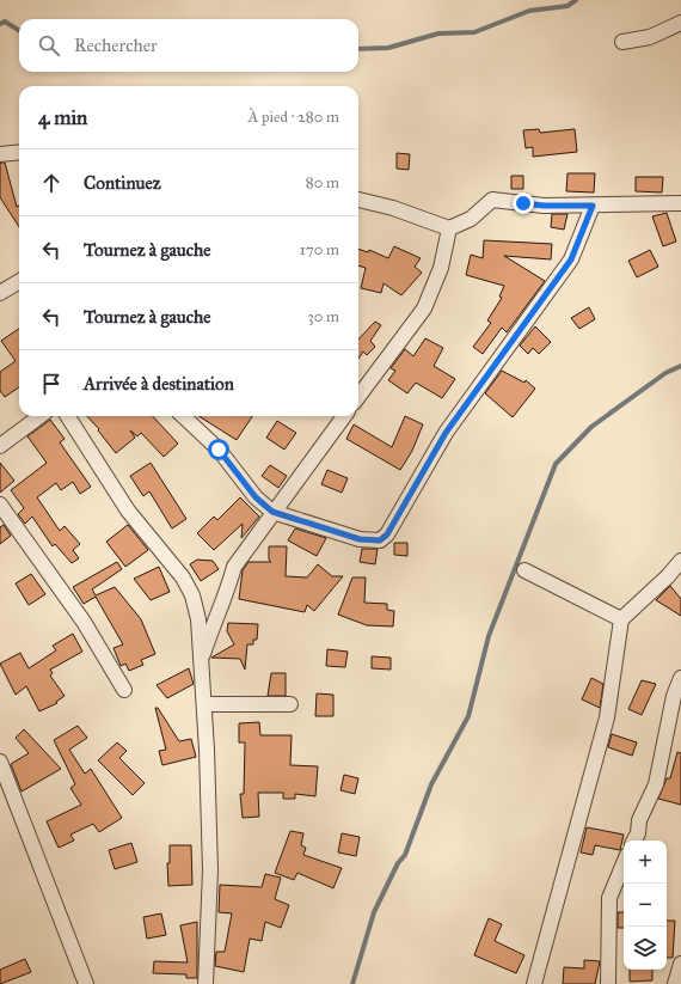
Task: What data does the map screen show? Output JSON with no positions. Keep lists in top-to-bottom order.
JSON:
{
  "page": {
    "search": "Rechercher",
    "heading": ["4 min", "À pied · 280 m"],
    "list": [
      ["Continuez", "80 m"],
      ["Tournez à gauche", "170 m"],
      ["Tournez à gauche", "30 m"],
      "Arrivée à destination"
    ],
    "map_buttons": ["+", "−"]
  }
}
